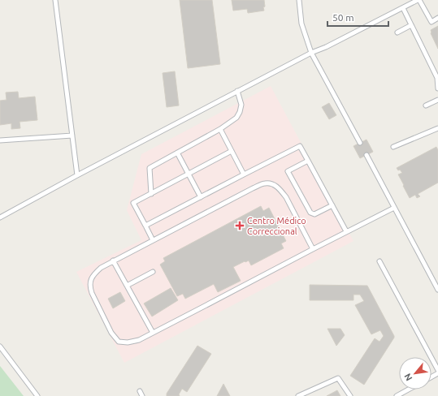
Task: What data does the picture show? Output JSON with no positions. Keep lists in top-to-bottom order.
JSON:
{
  "places": {
    "health": ["Centro Médico Correccional"]
  },
  "scale_bar": "50 m",
  "north": "bottom left"
}
